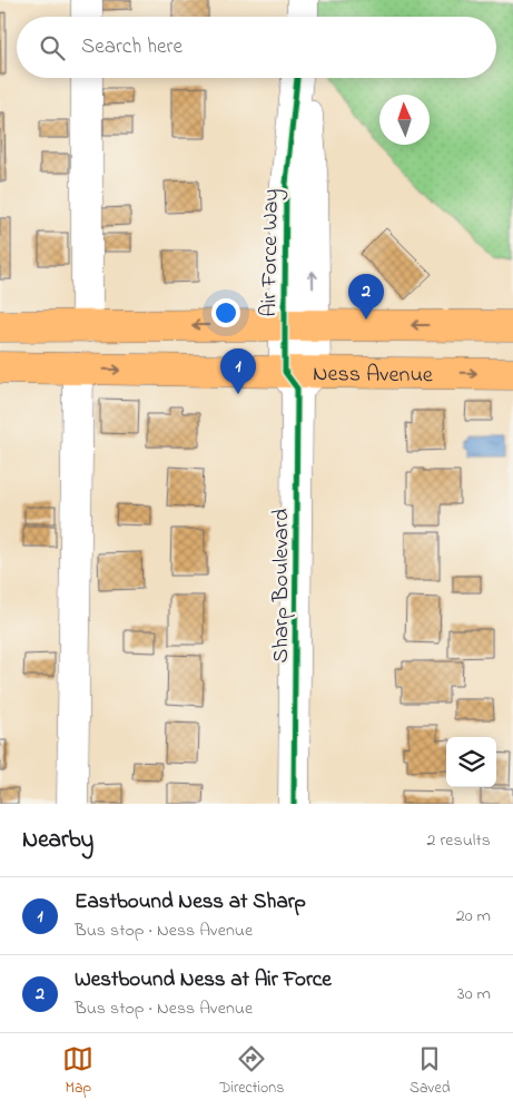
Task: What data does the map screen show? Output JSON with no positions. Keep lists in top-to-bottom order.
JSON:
{
  "streets": {
    "main road": ["Ness Avenue"],
    "street": ["Air Force Way", "Sharp Boulevard"]
  },
  "crossings": [
    ["Air Force Way", "Ness Avenue"],
    ["Air Force Way", "Sharp Boulevard"],
    ["Ness Avenue", "Sharp Boulevard"]
  ],
  "north": "top",
  "page": {
    "search": "Search here",
    "pins": ["2", "1"],
    "heading": ["Nearby", "2 results"],
    "list": [
      {
        "mark": "1",
        "name": "Eastbound Ness at Sharp",
        "note": "Bus stop · Ness Avenue",
        "value": "20 m"
      },
      {
        "mark": "2",
        "name": "Westbound Ness at Air Force",
        "note": "Bus stop · Ness Avenue",
        "value": "30 m"
      }
    ],
    "nav": ["Map", "Directions", "Saved"]
  }
}
